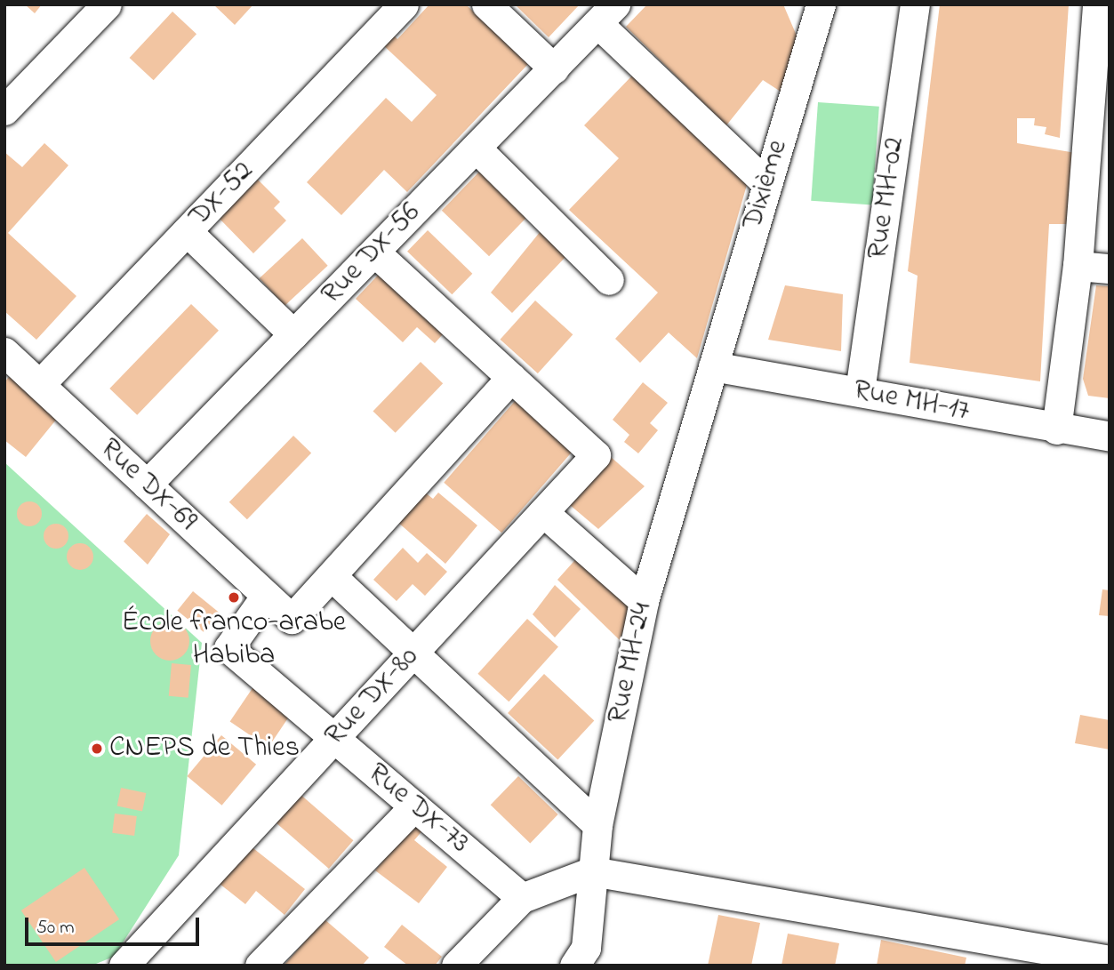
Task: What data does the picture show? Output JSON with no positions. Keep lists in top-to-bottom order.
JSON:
{
  "streets": {
    "street": [
      "Dixième",
      "DX-52",
      "Rue MH-02",
      "Rue DX-56",
      "Rue MH-17",
      "Rue DX-69",
      "Rue MH-24",
      "Rue DX-80",
      "Rue DX-73"
    ]
  },
  "crossings": [
    ["Dixième", "Rue MH-17"],
    ["Dixième", "Rue MH-24"],
    ["DX-52", "Rue DX-69"],
    ["Rue MH-02", "Rue MH-17"],
    ["Rue DX-56", "Rue DX-69"],
    ["Rue MH-17", "Rue MH-24"],
    ["Rue DX-69", "Rue DX-73"],
    ["Rue DX-80", "Rue DX-73"]
  ],
  "places": ["École franco-arabe Habiba", "CNEPS de Thies"],
  "scale_bar": "50 m"
}
